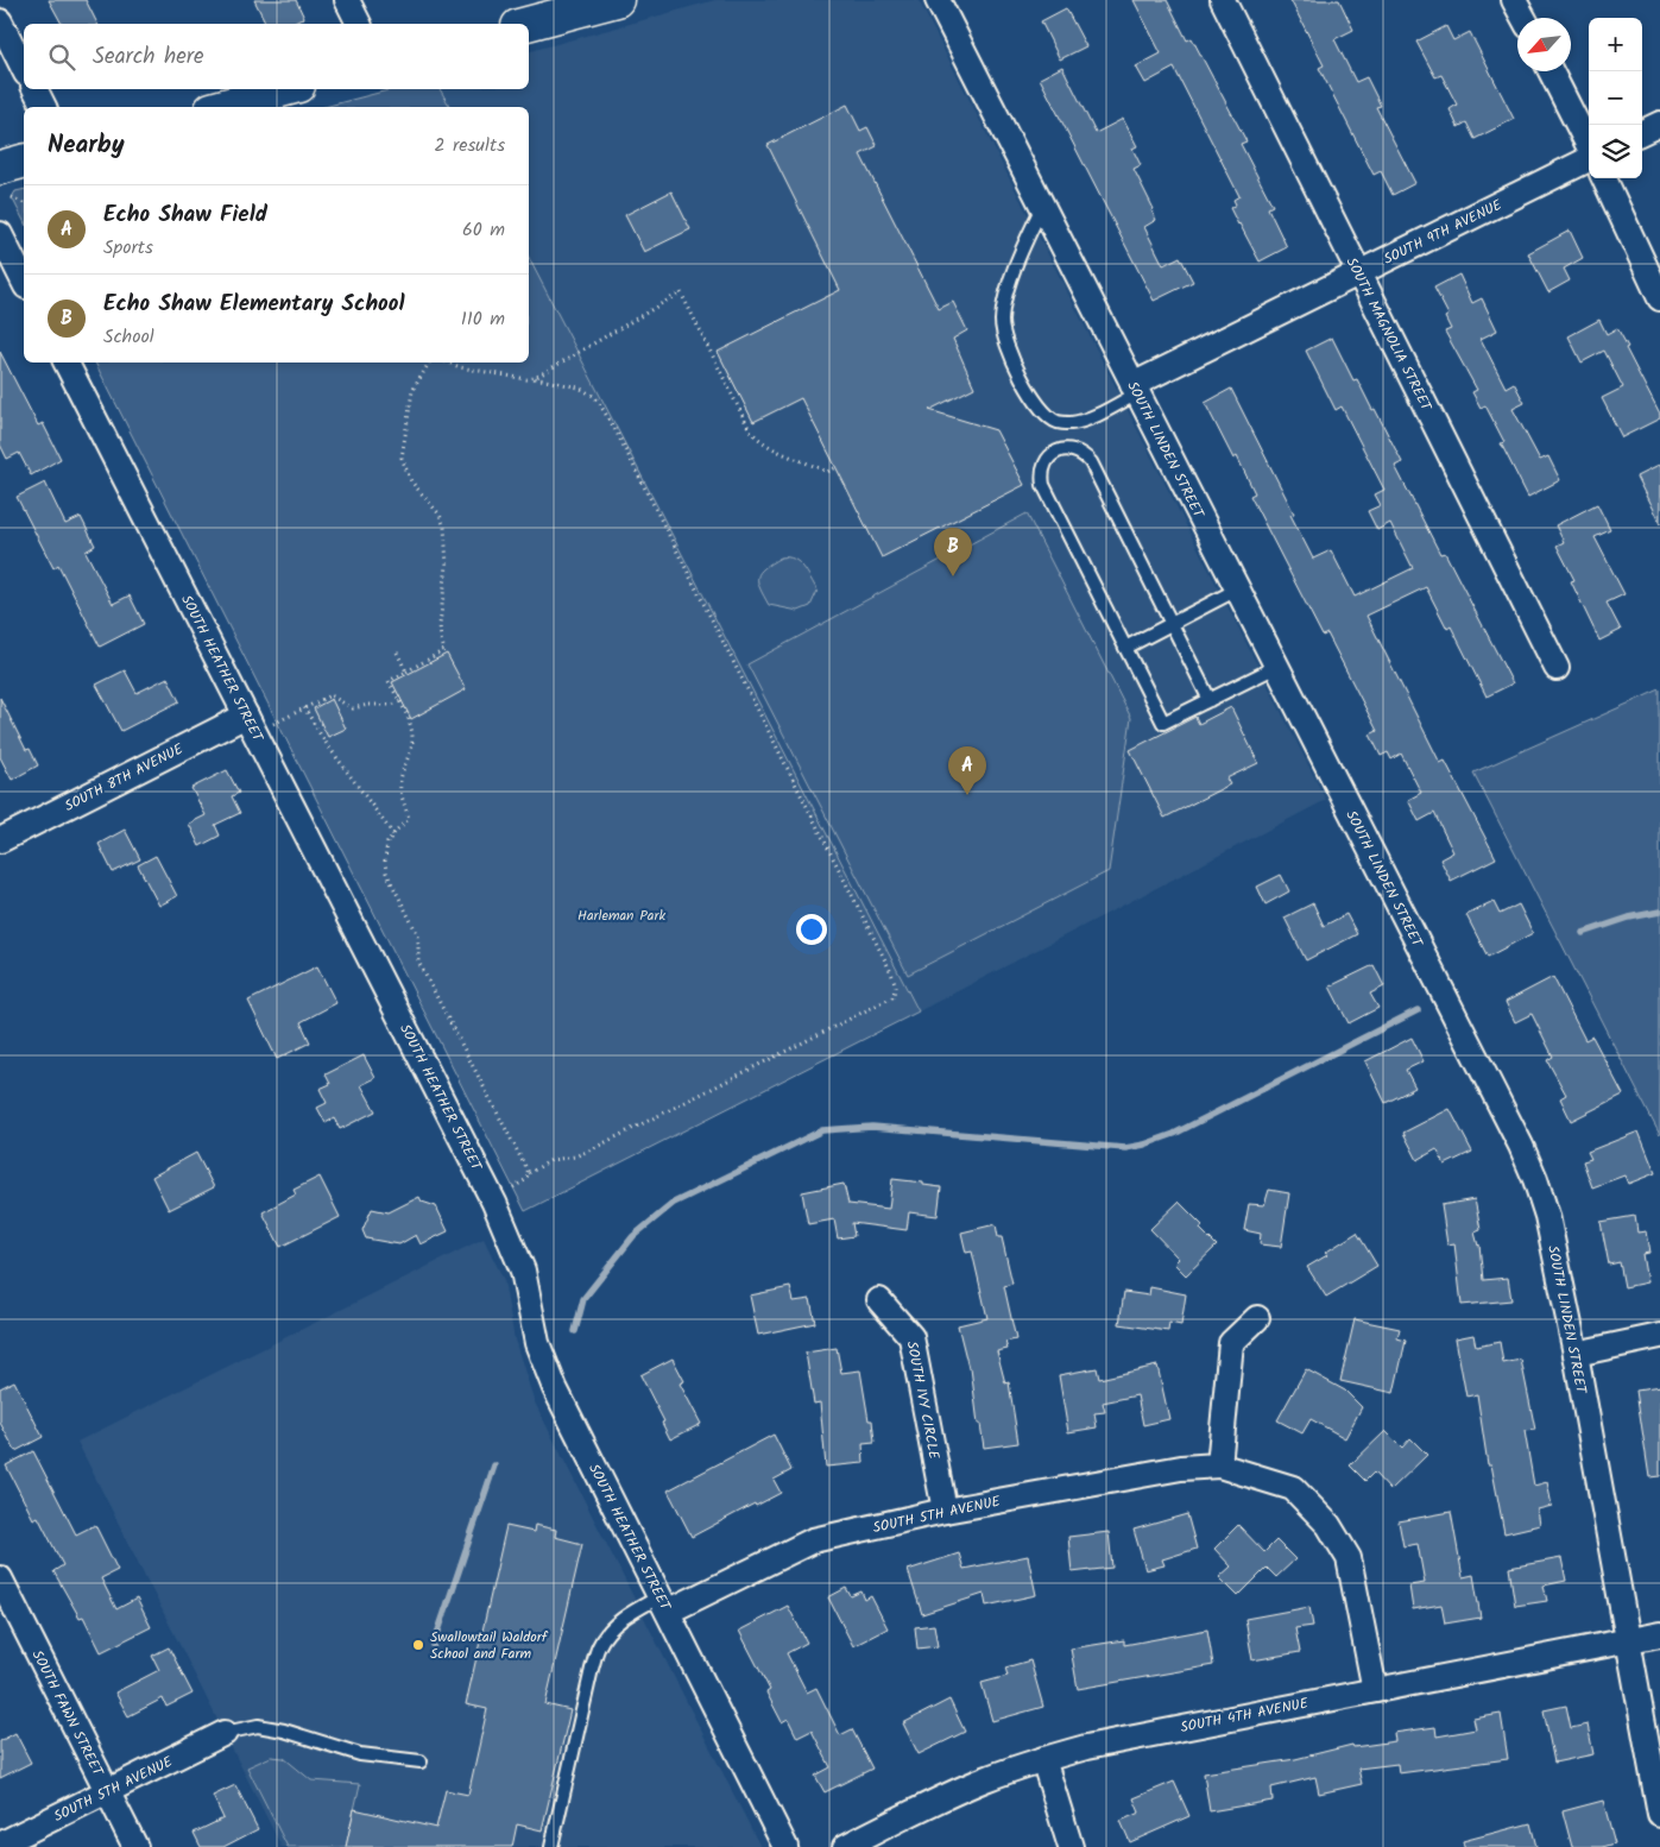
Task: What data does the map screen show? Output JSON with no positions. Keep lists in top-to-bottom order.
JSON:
{
  "streets": {
    "street": [
      "SOUTH 9TH AVENUE",
      "SOUTH MAGNOLIA STREET",
      "SOUTH LINDEN STREET",
      "SOUTH HEATHER STREET",
      "SOUTH 8TH AVENUE",
      "SOUTH IVY CIRCLE",
      "SOUTH 5TH AVENUE",
      "SOUTH FAWN STREET",
      "SOUTH 4TH AVENUE"
    ]
  },
  "crossings": [
    ["SOUTH 9TH AVENUE", "SOUTH MAGNOLIA STREET"],
    ["SOUTH 9TH AVENUE", "SOUTH LINDEN STREET"],
    ["SOUTH LINDEN STREET", "SOUTH 4TH AVENUE"],
    ["SOUTH HEATHER STREET", "SOUTH 8TH AVENUE"],
    ["SOUTH HEATHER STREET", "SOUTH 5TH AVENUE"],
    ["SOUTH IVY CIRCLE", "SOUTH 5TH AVENUE"],
    ["SOUTH 5TH AVENUE", "SOUTH FAWN STREET"]
  ],
  "parks": ["Harleman Park"],
  "places": ["Swallowtail Waldorf School and Farm"],
  "north": "bottom left",
  "page": {
    "map_buttons": ["+", "−"],
    "search": "Search here",
    "heading": ["Nearby", "2 results"],
    "list": [
      {
        "mark": "A",
        "name": "Echo Shaw Field",
        "note": "Sports",
        "value": "60 m"
      },
      {
        "mark": "B",
        "name": "Echo Shaw Elementary School",
        "note": "School",
        "value": "110 m"
      }
    ],
    "pins": ["B", "A"]
  }
}
